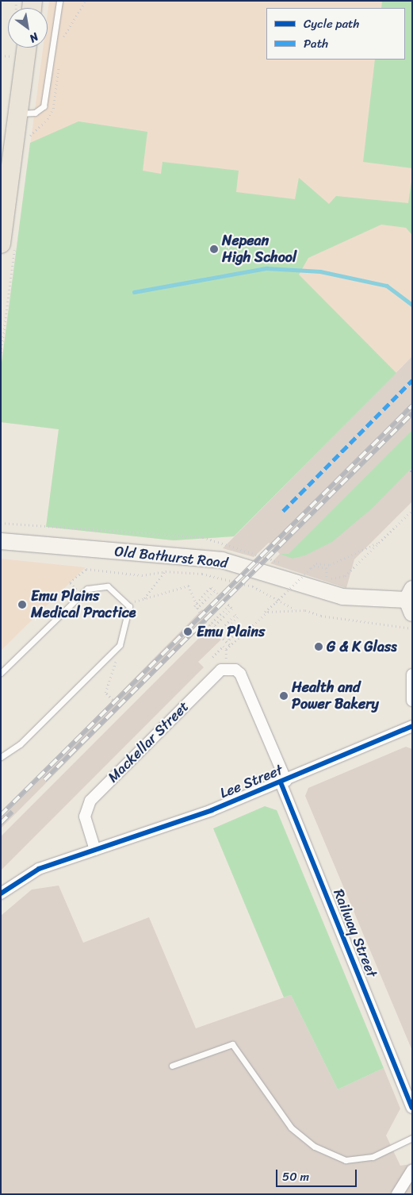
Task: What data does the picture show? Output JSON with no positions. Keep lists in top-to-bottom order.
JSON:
{
  "streets": {
    "main road": ["Old Bathurst Road"],
    "street": ["Mackellar Street", "Lee Street", "Railway Street"]
  },
  "crossings": [
    ["Mackellar Street", "Lee Street"],
    ["Mackellar Street", "Railway Street"],
    ["Lee Street", "Railway Street"]
  ],
  "places": [
    "Nepean High School",
    "Emu Plains Medical Practice",
    "Emu Plains",
    "G & K Glass",
    "Health and Power Bakery"
  ],
  "legend": ["Cycle path", "Path"],
  "scale_bar": "50 m",
  "north": "bottom right"
}
